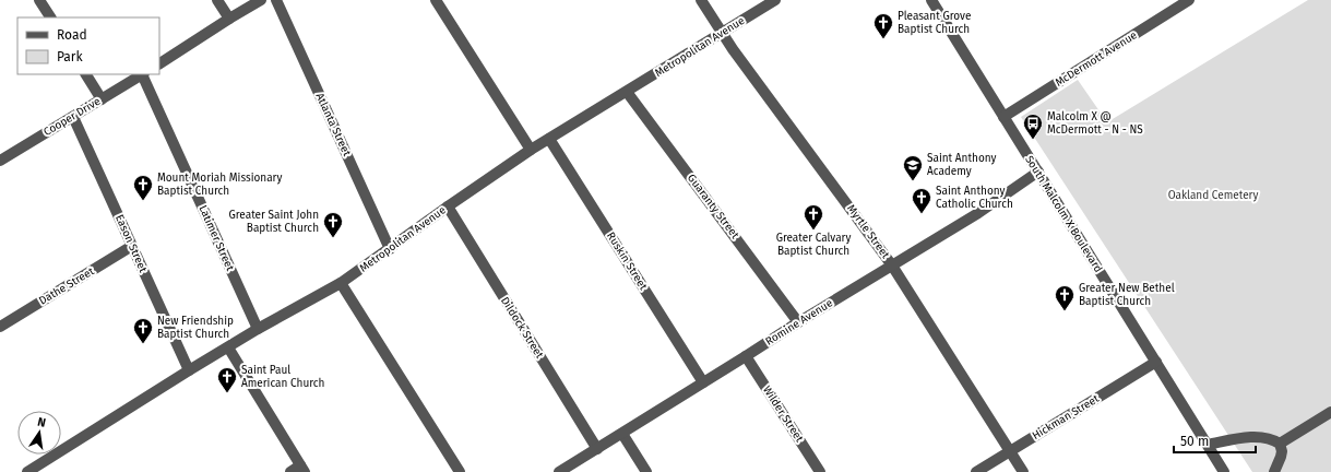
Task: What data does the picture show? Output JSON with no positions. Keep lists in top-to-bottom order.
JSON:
{
  "streets": {
    "street": [
      "Metropolitan Avenue",
      "McDermott Avenue",
      "Cooper Drive",
      "Atlanta Street",
      "Guaranty Street",
      "South Malcolm X Boulevard",
      "Myrtle Street",
      "Latimer Street",
      "Eason Street",
      "Ruskin Street",
      "Dathe Street",
      "Romine Avenue",
      "Dildock Street",
      "Wilder Street",
      "Hickman Street"
    ]
  },
  "crossings": [
    ["Metropolitan Avenue", "Atlanta Street"],
    ["Metropolitan Avenue", "Guaranty Street"],
    ["Metropolitan Avenue", "Myrtle Street"],
    ["Metropolitan Avenue", "Latimer Street"],
    ["Metropolitan Avenue", "Eason Street"],
    ["Metropolitan Avenue", "Ruskin Street"],
    ["Metropolitan Avenue", "Dildock Street"],
    ["McDermott Avenue", "South Malcolm X Boulevard"],
    ["Cooper Drive", "Latimer Street"],
    ["Cooper Drive", "Eason Street"],
    ["Guaranty Street", "Romine Avenue"],
    ["South Malcolm X Boulevard", "Romine Avenue"],
    ["South Malcolm X Boulevard", "Hickman Street"],
    ["Myrtle Street", "Romine Avenue"],
    ["Myrtle Street", "Hickman Street"],
    ["Eason Street", "Dathe Street"],
    ["Ruskin Street", "Romine Avenue"],
    ["Romine Avenue", "Dildock Street"],
    ["Romine Avenue", "Wilder Street"]
  ],
  "parks": ["Oakland Cemetery"],
  "places": {
    "church": [
      "Pleasant Grove Baptist Church",
      "Mount Moriah Missionary Baptist Church",
      "Saint Anthony Catholic Church",
      "Greater Calvary Baptist Church",
      "Greater Saint John Baptist Church",
      "Greater New Bethel Baptist Church",
      "New Friendship Baptist Church",
      "Saint Paul American Church"
    ],
    "bus stop": ["Malcolm X @ McDermott - N - NS"],
    "school or university": ["Saint Anthony Academy"]
  },
  "legend": ["Road", "Park"],
  "scale_bar": "50 m",
  "north": "top"
}
